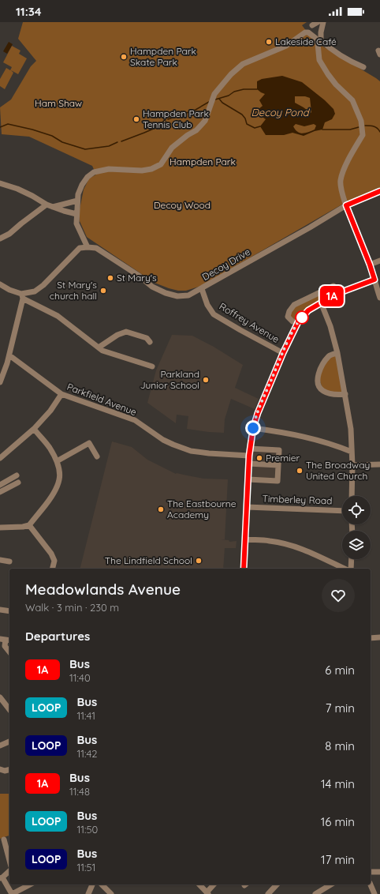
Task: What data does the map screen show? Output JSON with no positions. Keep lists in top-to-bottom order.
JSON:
{
  "streets": {
    "street": [
      "Decoy Drive",
      "Roffrey Avenue",
      "Parkfield Avenue",
      "Timberley Road"
    ]
  },
  "crossings": [
    ["Decoy Drive", "Roffrey Avenue"]
  ],
  "water": ["Decoy Pond"],
  "parks": ["Ham Shaw", "Hampden Park", "Decoy Wood"],
  "places": [
    "Lakeside Café",
    "Hampden Park Skate Park",
    "Hampden Park Tennis Club",
    "St Mary's",
    "St Mary's church hall",
    "Parkland Junior School",
    "Premier",
    "The Broadway United Church",
    "The Eastbourne Academy",
    "The Lindfield School"
  ],
  "lines": ["bus line 1A"],
  "page": {
    "status": "11:34",
    "on_map": "1A",
    "heading": [
      ["Meadowlands Avenue", "Walk · 3 min · 230 m"],
      "Departures"
    ],
    "list": [
      {
        "mark": "1A",
        "name": "Bus",
        "note": "11:40",
        "value": "6 min"
      },
      {
        "mark": "LOOP",
        "name": "Bus",
        "note": "11:41",
        "value": "7 min"
      },
      {
        "mark": "LOOP",
        "name": "Bus",
        "note": "11:42",
        "value": "8 min"
      },
      {
        "mark": "1A",
        "name": "Bus",
        "note": "11:48",
        "value": "14 min"
      },
      {
        "mark": "LOOP",
        "name": "Bus",
        "note": "11:50",
        "value": "16 min"
      },
      {
        "mark": "LOOP",
        "name": "Bus",
        "note": "11:51",
        "value": "17 min"
      }
    ]
  }
}
